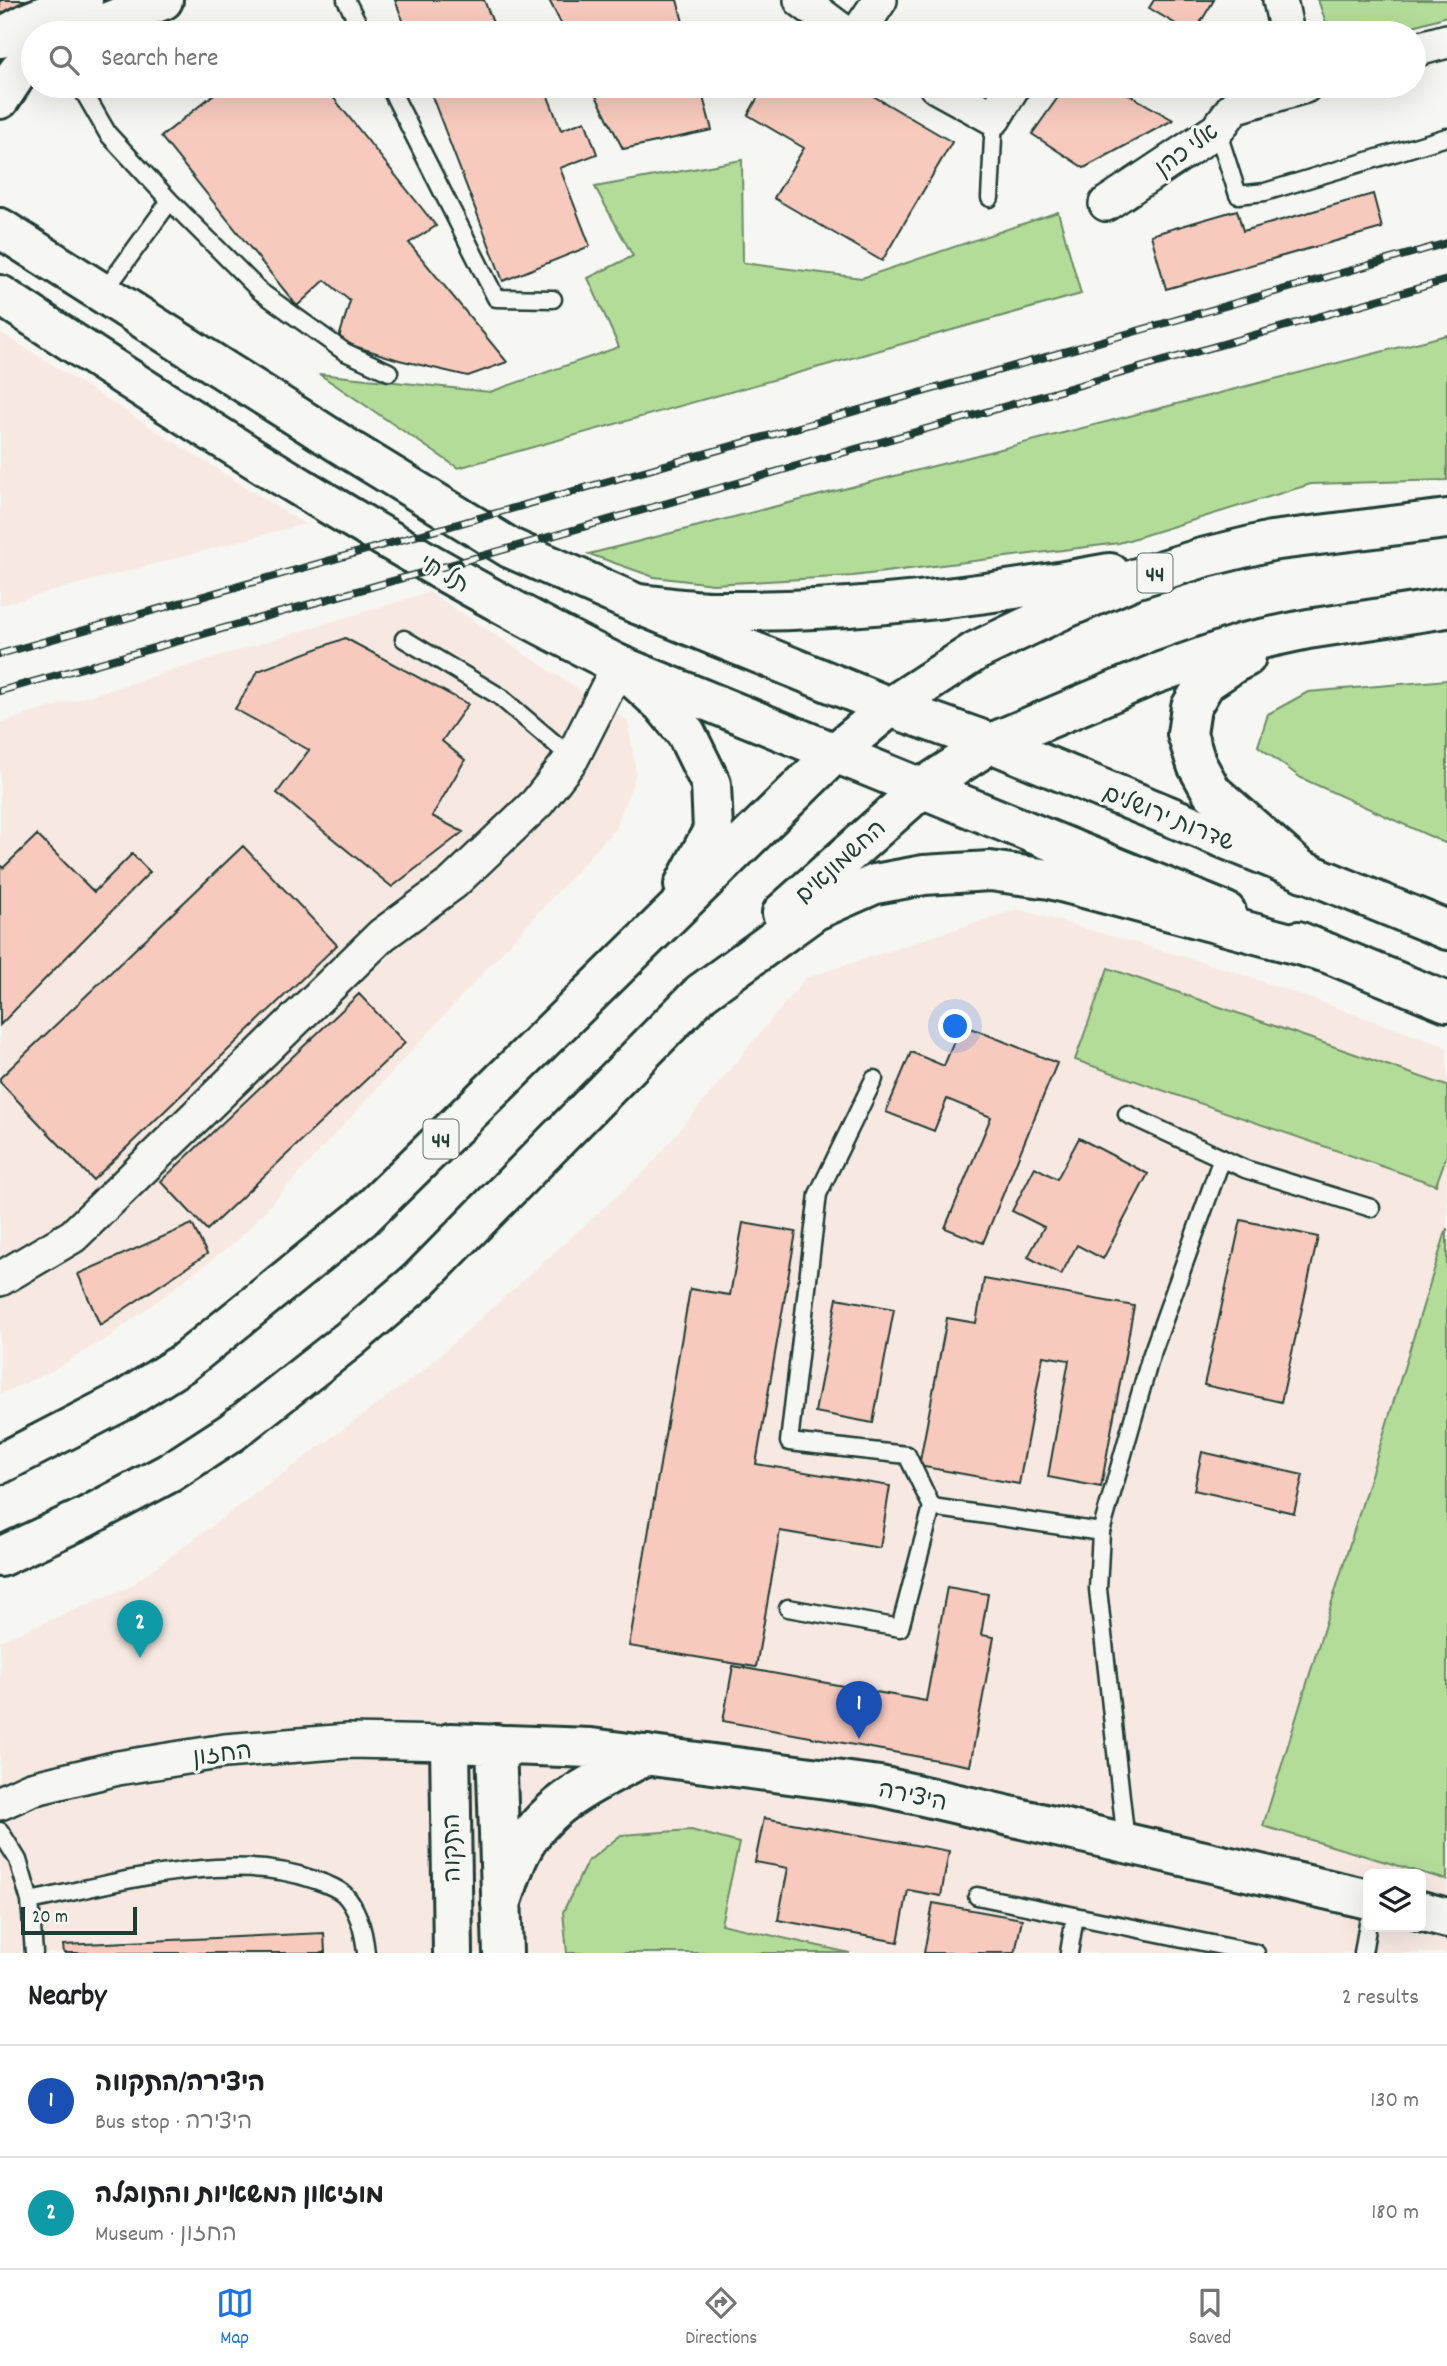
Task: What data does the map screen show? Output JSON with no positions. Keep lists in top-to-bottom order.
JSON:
{
  "streets": {
    "main road": [
      "תל חי",
      "44",
      "שדרות ירושלים",
      "החשמונאים",
      "היצירה",
      "התקוה"
    ],
    "street": ["אלי כהן", "החזון"]
  },
  "crossings": [
    ["תל חי", "44"],
    ["תל חי", "החשמונאים"],
    ["44", "שדרות ירושלים"],
    ["שדרות ירושלים", "החשמונאים"],
    ["החזון", "היצירה"],
    ["החזון", "התקוה"],
    ["היצירה", "התקוה"]
  ],
  "scale_bar": "20 m",
  "page": {
    "search": "Search here",
    "pins": ["2", "1"],
    "scale": "20 m",
    "heading": ["Nearby", "2 results"],
    "list": [
      {
        "mark": "1",
        "name": "היצירה/התקווה",
        "note": "Bus stop · היצירה",
        "value": "130 m"
      },
      {
        "mark": "2",
        "name": "מוזיאון המשאיות והתובלה",
        "note": "Museum · החזון",
        "value": "180 m"
      }
    ],
    "nav": ["Map", "Directions", "Saved"]
  }
}
